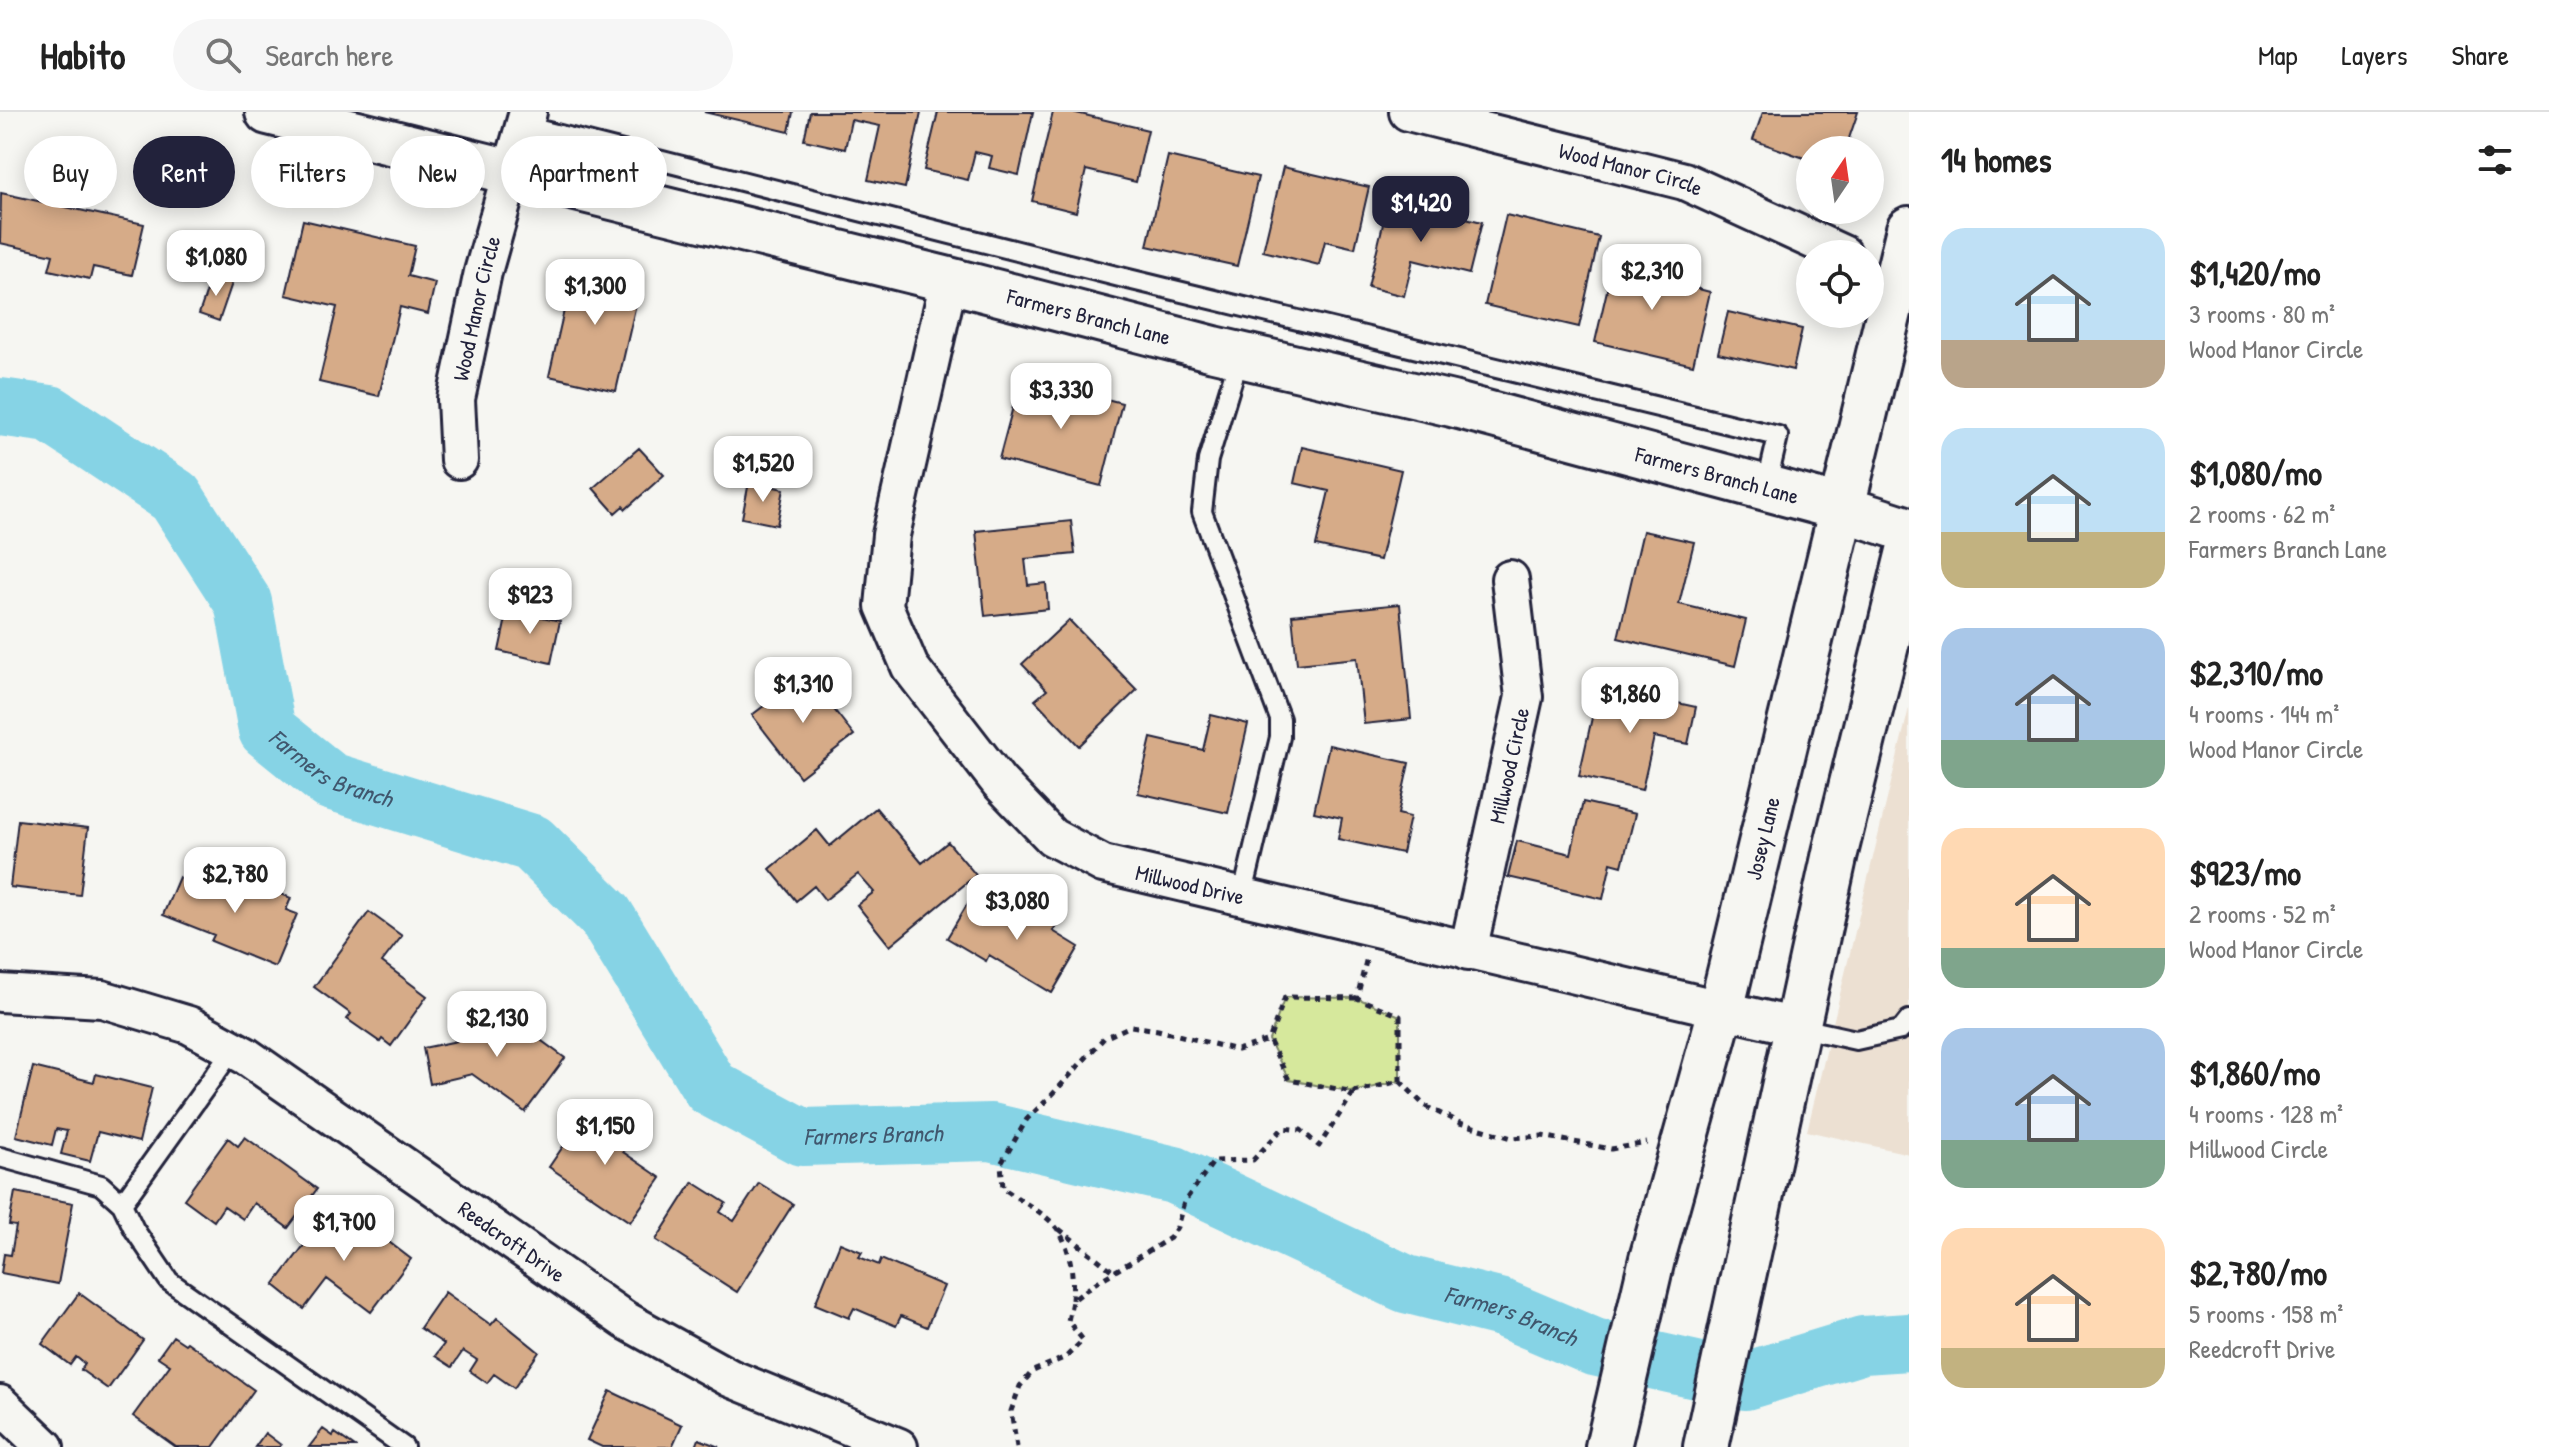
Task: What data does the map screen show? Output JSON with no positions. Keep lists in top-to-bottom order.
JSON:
{
  "streets": {
    "main road": ["Farmers Branch Lane", "Josey Lane"],
    "street": [
      "Wood Manor Circle",
      "Millwood Circle",
      "Millwood Drive",
      "Reedcroft Drive"
    ]
  },
  "crossings": [
    ["Farmers Branch Lane", "Josey Lane"],
    ["Farmers Branch Lane", "Millwood Drive"],
    ["Millwood Circle", "Millwood Drive"],
    ["Josey Lane", "Millwood Drive"]
  ],
  "water": ["Farmers Branch"],
  "north": "top",
  "page": {
    "header": "Habito",
    "search": "Search here",
    "nav": ["Map", "Layers", "Share"],
    "heading": "14 homes",
    "chip": [
      "Buy",
      "Rent",
      "Filters",
      "New",
      "Apartment"
    ],
    "price": [
      "$1,420",
      "$1,080",
      "$2,310",
      "$1,300",
      "$3,330",
      "$1,520",
      "$923",
      "$1,310",
      "$1,860",
      "$2,780",
      "$3,080",
      "$2,130",
      "$1,150",
      "$1,700"
    ],
    "list": [
      {
        "name": "$1,420/mo",
        "note": "3 rooms · 80 m² · Wood Manor Circle"
      },
      {
        "name": "$1,080/mo",
        "note": "2 rooms · 62 m² · Farmers Branch Lane"
      },
      {
        "name": "$2,310/mo",
        "note": "4 rooms · 144 m² · Wood Manor Circle"
      },
      {
        "name": "$923/mo",
        "note": "2 rooms · 52 m² · Wood Manor Circle"
      },
      {
        "name": "$1,860/mo",
        "note": "4 rooms · 128 m² · Millwood Circle"
      },
      {
        "name": "$2,780/mo",
        "note": "5 rooms · 158 m² · Reedcroft Drive"
      }
    ]
  }
}
